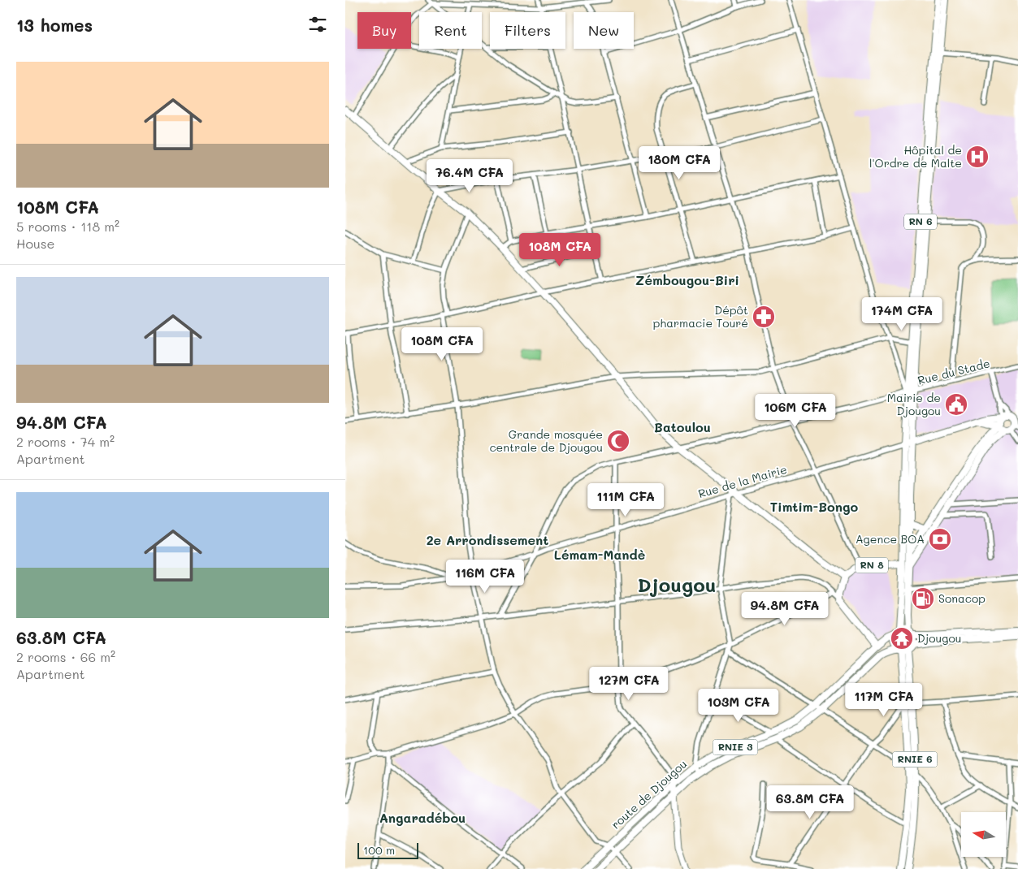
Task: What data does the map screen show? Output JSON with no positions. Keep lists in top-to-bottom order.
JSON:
{
  "streets": {
    "main road": [
      "RN 6",
      "Rue de la Mairie",
      "RN 8",
      "RNIE 3",
      "RNIE 6",
      "route de Djougou"
    ],
    "street": ["Rue du Stade"]
  },
  "crossings": [
    ["RN 6", "Rue du Stade"],
    ["RN 6", "Rue de la Mairie"],
    ["RN 6", "RN 8"],
    ["Rue du Stade", "Rue de la Mairie"],
    ["Rue du Stade", "RN 8"],
    ["Rue de la Mairie", "RN 8"],
    ["RNIE 3", "RNIE 6"],
    ["RNIE 3", "route de Djougou"],
    ["RNIE 6", "route de Djougou"]
  ],
  "districts": [
    "Zémbougou-Biri",
    "Batoulou",
    "Timtim-Bongo",
    "2e Arrondissement",
    "Lémam-Mandè",
    "Djougou",
    "Angaradébou"
  ],
  "places": {
    "hospital": ["Hôpital de l'Ordre de Malte"],
    "pharmacy": ["Dépôt pharmacie Touré"],
    "public building": ["Mairie de Djougou"],
    "mosque": ["Grande mosquée centrale de Djougou"],
    "bank": ["Agence BOA"],
    "fuel station": ["Sonacop"],
    "temple": ["Djougou"]
  },
  "scale_bar": "100 m",
  "north": "left",
  "page": {
    "heading": "13 homes",
    "chip": [
      "Buy",
      "Rent",
      "Filters",
      "New"
    ],
    "list": [
      {
        "name": "108M CFA",
        "note": "5 rooms · 118 m² · House"
      },
      {
        "name": "94.8M CFA",
        "note": "2 rooms · 74 m² · Apartment"
      },
      {
        "name": "63.8M CFA",
        "note": "2 rooms · 66 m² · Apartment"
      }
    ],
    "price": [
      "180M CFA",
      "76.4M CFA",
      "108M CFA",
      "174M CFA",
      "108M CFA",
      "106M CFA",
      "111M CFA",
      "116M CFA",
      "94.8M CFA",
      "127M CFA",
      "117M CFA",
      "103M CFA",
      "63.8M CFA"
    ],
    "scale": "100 m"
  }
}
